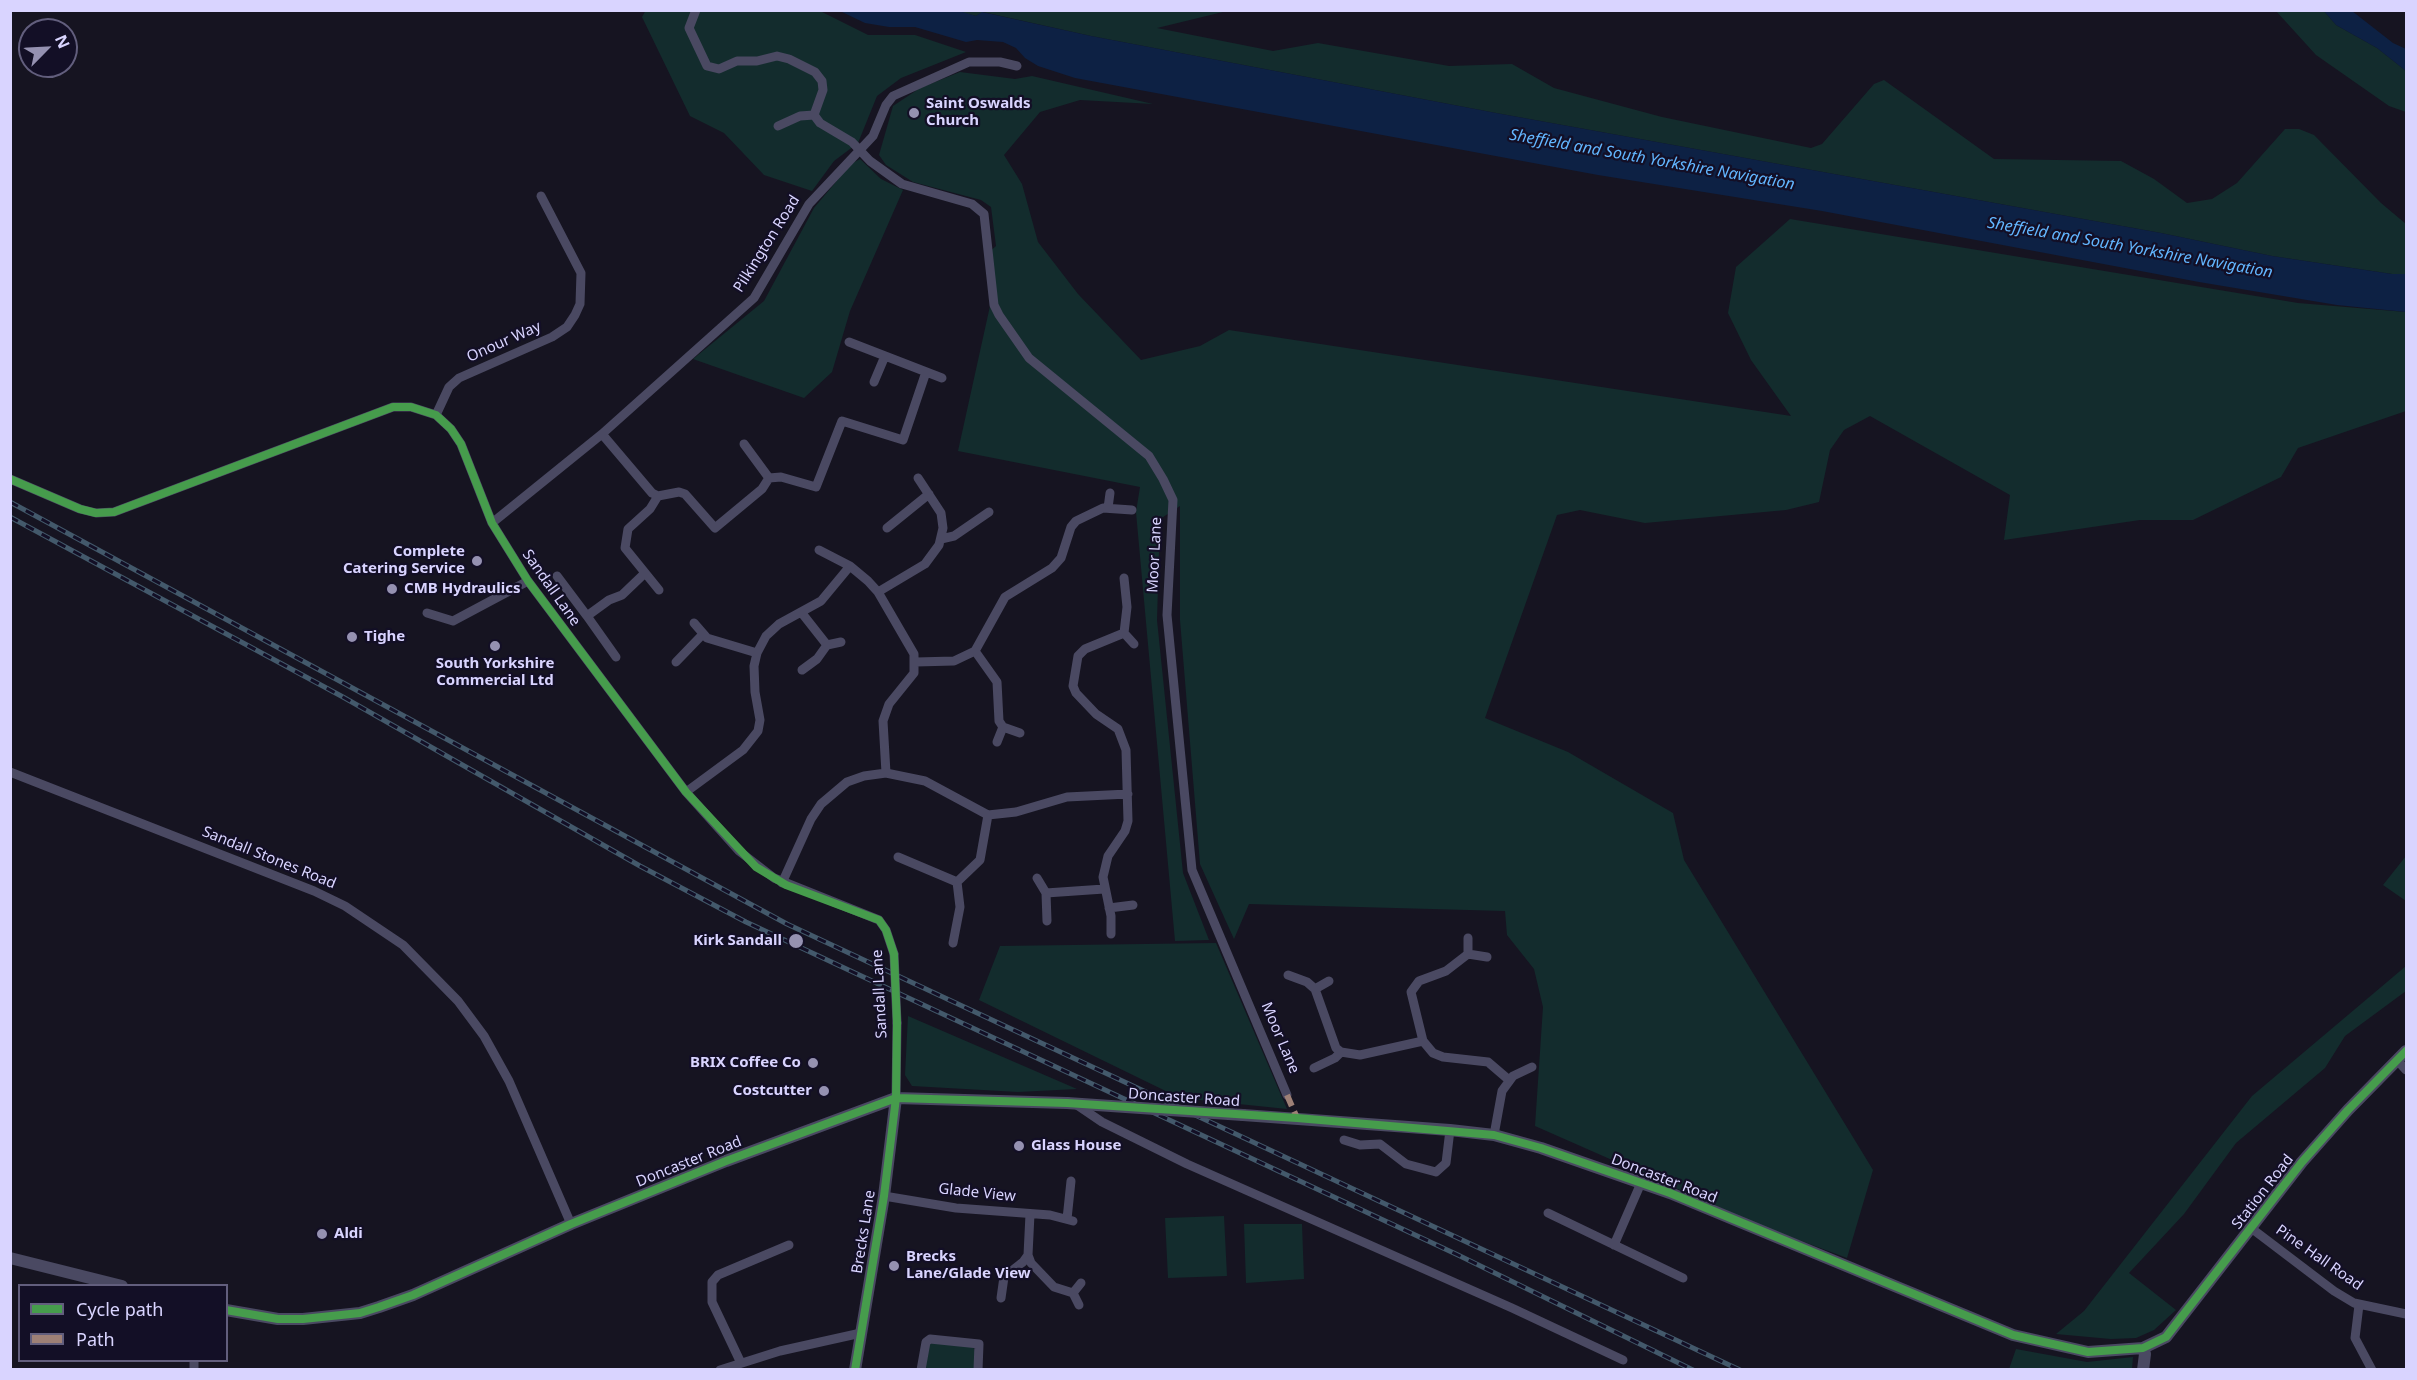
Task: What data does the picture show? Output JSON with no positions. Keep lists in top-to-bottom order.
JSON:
{
  "streets": {
    "street": [
      "Pilkington Road",
      "Onour Way",
      "Moor Lane",
      "Sandall Lane",
      "Sandall Stones Road",
      "Doncaster Road",
      "Station Road",
      "Glade View",
      "Brecks Lane",
      "Pine Hall Road"
    ]
  },
  "crossings": [
    ["Pilkington Road", "Moor Lane"],
    ["Pilkington Road", "Sandall Lane"],
    ["Onour Way", "Sandall Lane"],
    ["Sandall Lane", "Doncaster Road"],
    ["Sandall Lane", "Brecks Lane"],
    ["Sandall Stones Road", "Doncaster Road"],
    ["Doncaster Road", "Station Road"],
    ["Doncaster Road", "Brecks Lane"],
    ["Station Road", "Pine Hall Road"],
    ["Glade View", "Brecks Lane"]
  ],
  "water": ["Sheffield and South Yorkshire Navigation"],
  "places": [
    "Saint Oswalds Church",
    "Complete Catering Service",
    "CMB Hydraulics",
    "Tighe",
    "South Yorkshire Commercial Ltd",
    "Kirk Sandall",
    "BRIX Coffee Co",
    "Costcutter",
    "Glass House",
    "Aldi",
    "Brecks Lane/Glade View"
  ],
  "legend": ["Cycle path", "Path"],
  "north": "top right"
}
